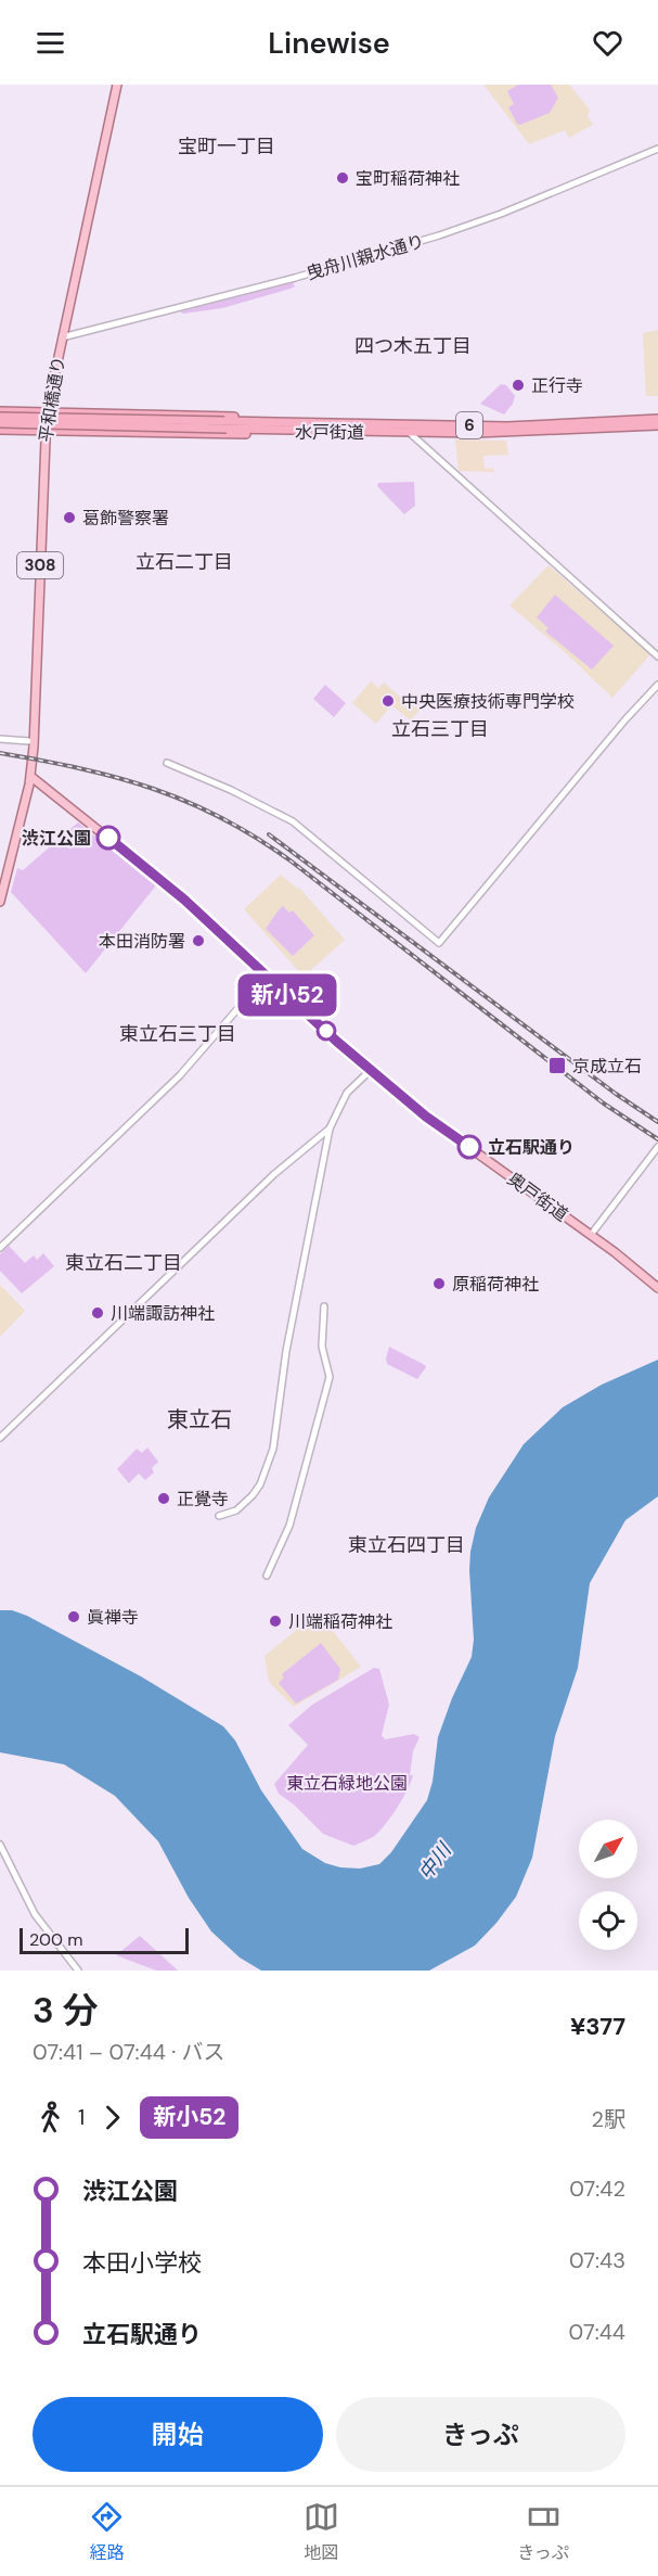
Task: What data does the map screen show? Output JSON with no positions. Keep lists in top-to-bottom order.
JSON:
{
  "streets": {
    "highway": ["6", "水戸街道"],
    "main road": ["平和橋通り", "308", "奥戸街道"],
    "street": ["曳舟川親水通り"]
  },
  "crossings": [
    ["曳舟川親水通り", "平和橋通り"],
    ["平和橋通り", "奥戸街道"]
  ],
  "districts": [
    "宝町一丁目",
    "四つ木五丁目",
    "立石二丁目",
    "立石三丁目",
    "東立石三丁目",
    "東立石二丁目",
    "東立石",
    "東立石四丁目"
  ],
  "water": ["中川"],
  "parks": ["東立石緑地公園"],
  "places": {
    "other": [
      "宝町稲荷神社",
      "正行寺",
      "葛飾警察署",
      "中央医療技術専門学校",
      "渋江公園",
      "本田消防署",
      "立石駅通り",
      "原稲荷神社",
      "川端諏訪神社",
      "正覺寺",
      "眞禅寺",
      "川端稲荷神社"
    ],
    "transit": ["京成立石"]
  },
  "lines": ["bus line 新小52"],
  "scale_bar": "200 m",
  "north": "top right",
  "page": {
    "header": "Linewise",
    "on_map": "新小52",
    "scale": "200 m",
    "heading": ["3 分", "07:41 – 07:44 · バス", "¥377"],
    "legs": ["1", "新小52", "2駅"],
    "list": [
      {
        "name": "渋江公園",
        "value": "07:42"
      },
      {
        "name": "本田小学校",
        "value": "07:43"
      },
      {
        "name": "立石駅通り",
        "value": "07:44"
      }
    ],
    "buttons": ["開始", "きっぷ"],
    "tabs": ["経路", "地図", "きっぷ"]
  }
}
